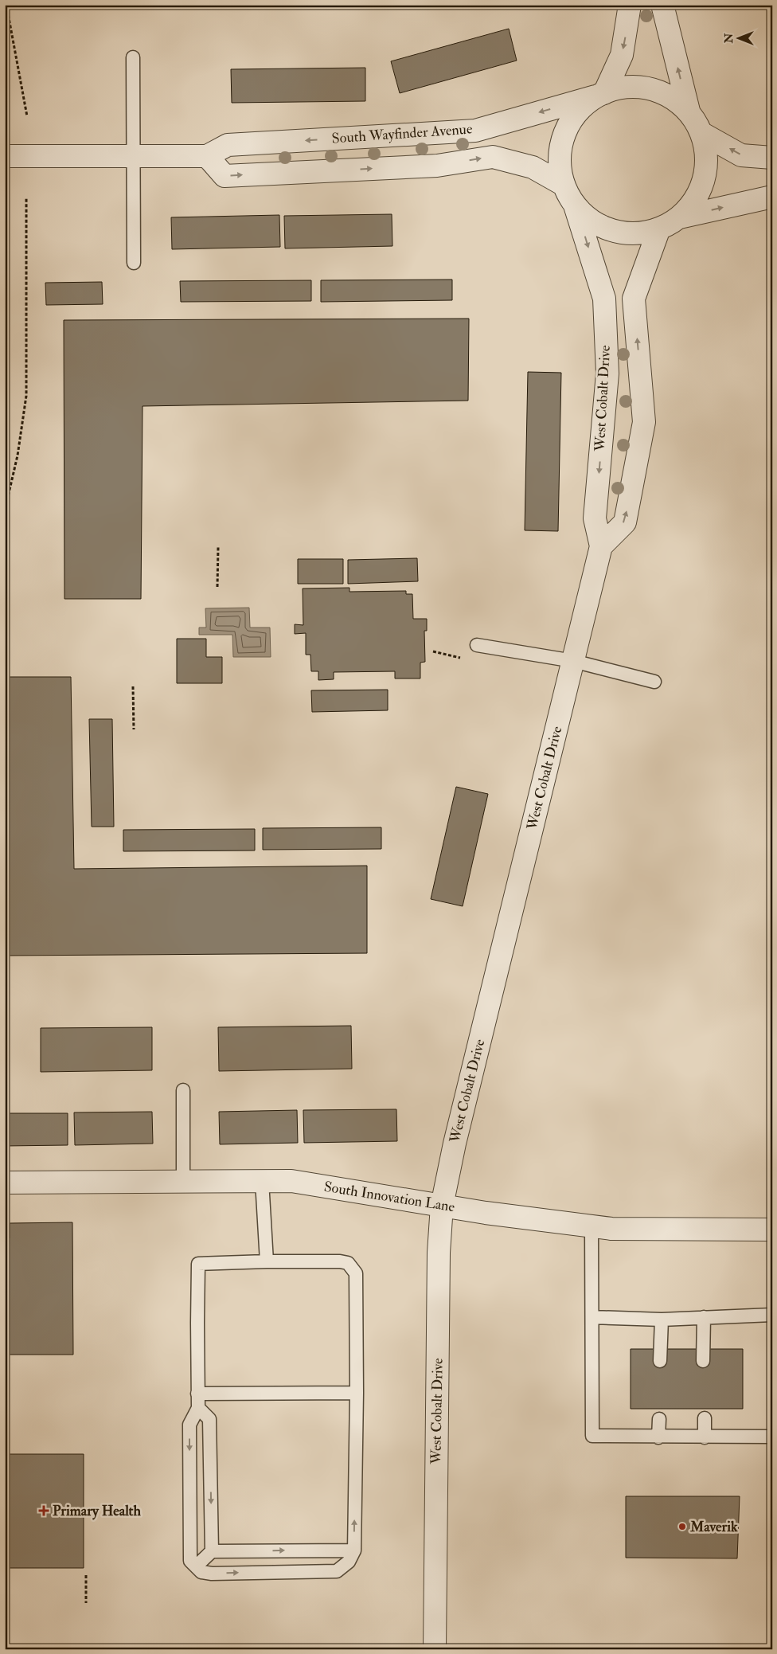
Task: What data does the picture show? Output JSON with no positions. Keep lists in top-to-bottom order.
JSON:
{
  "streets": {
    "street": ["South Wayfinder Avenue", "West Cobalt Drive", "South Innovation Lane"]
  },
  "crossings": [
    ["West Cobalt Drive", "South Innovation Lane"]
  ],
  "places": {
    "health": ["Primary Health"],
    "other": ["Maverik"]
  },
  "north": "left"
}
